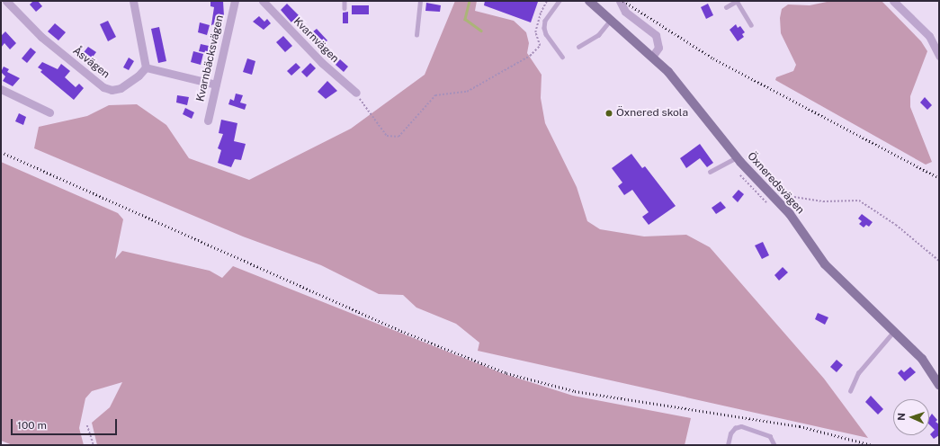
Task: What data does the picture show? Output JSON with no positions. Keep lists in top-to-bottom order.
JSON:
{
  "streets": {
    "street": [
      "Kvarnvägen",
      "Kvarnbäcksvägen",
      "Åsvägen",
      "Öxneredsvägen"
    ]
  },
  "places": ["Öxnered skola"],
  "scale_bar": "100 m",
  "north": "left"
}
